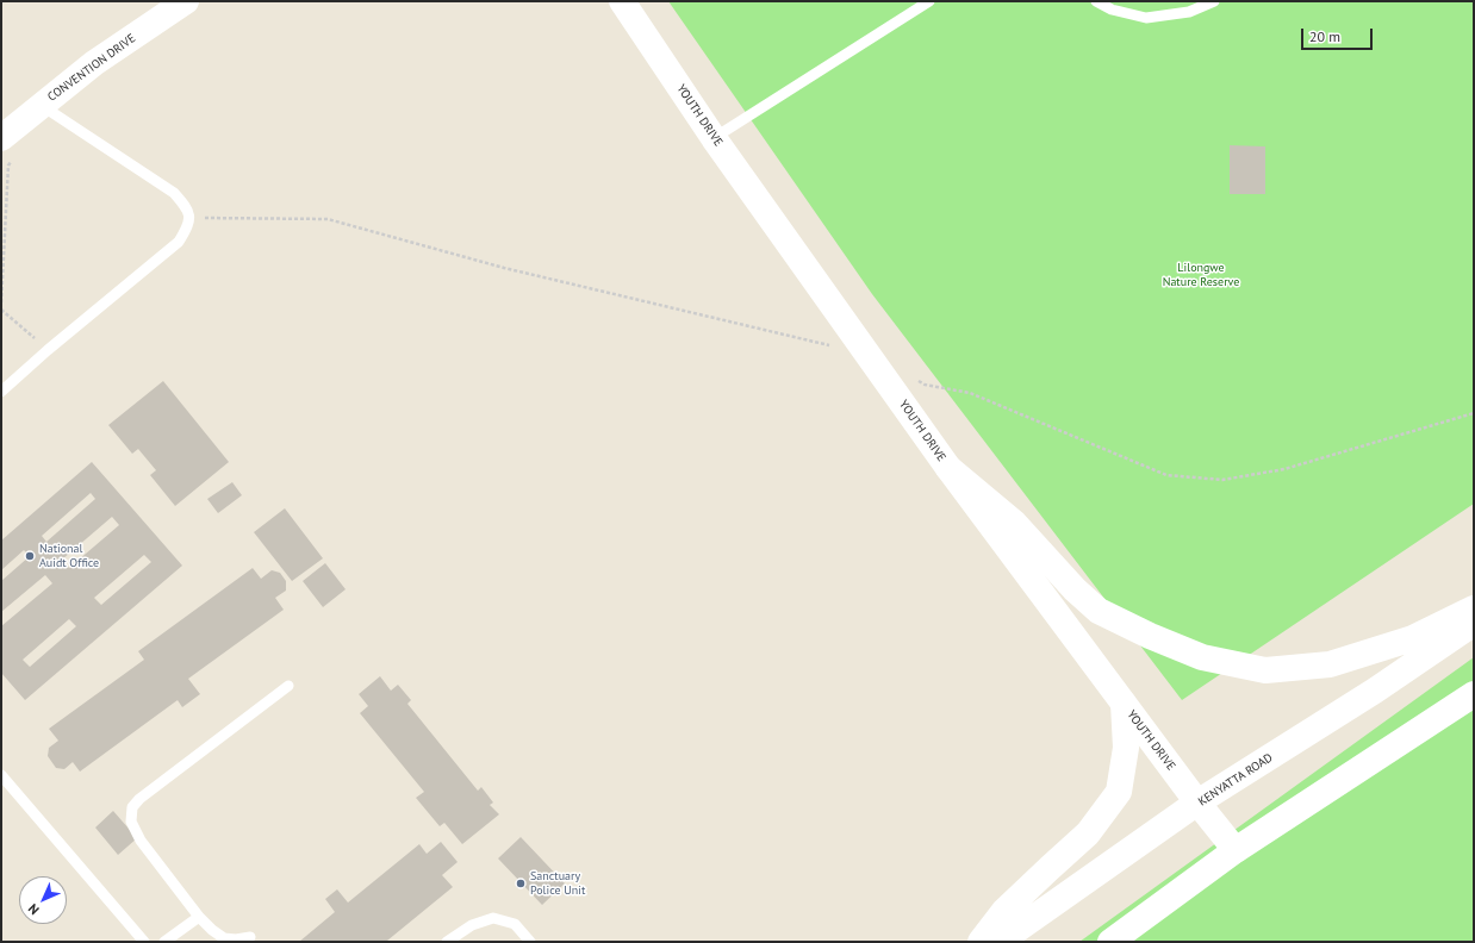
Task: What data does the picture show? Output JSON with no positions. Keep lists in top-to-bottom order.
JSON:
{
  "streets": {
    "main road": ["CONVENTION DRIVE", "YOUTH DRIVE", "KENYATTA ROAD"]
  },
  "crossings": [
    ["YOUTH DRIVE", "KENYATTA ROAD"]
  ],
  "parks": ["Lilongwe Nature Reserve"],
  "places": ["National Auidt Office", "Sanctuary Police Unit"],
  "scale_bar": "20 m",
  "north": "bottom left"
}
